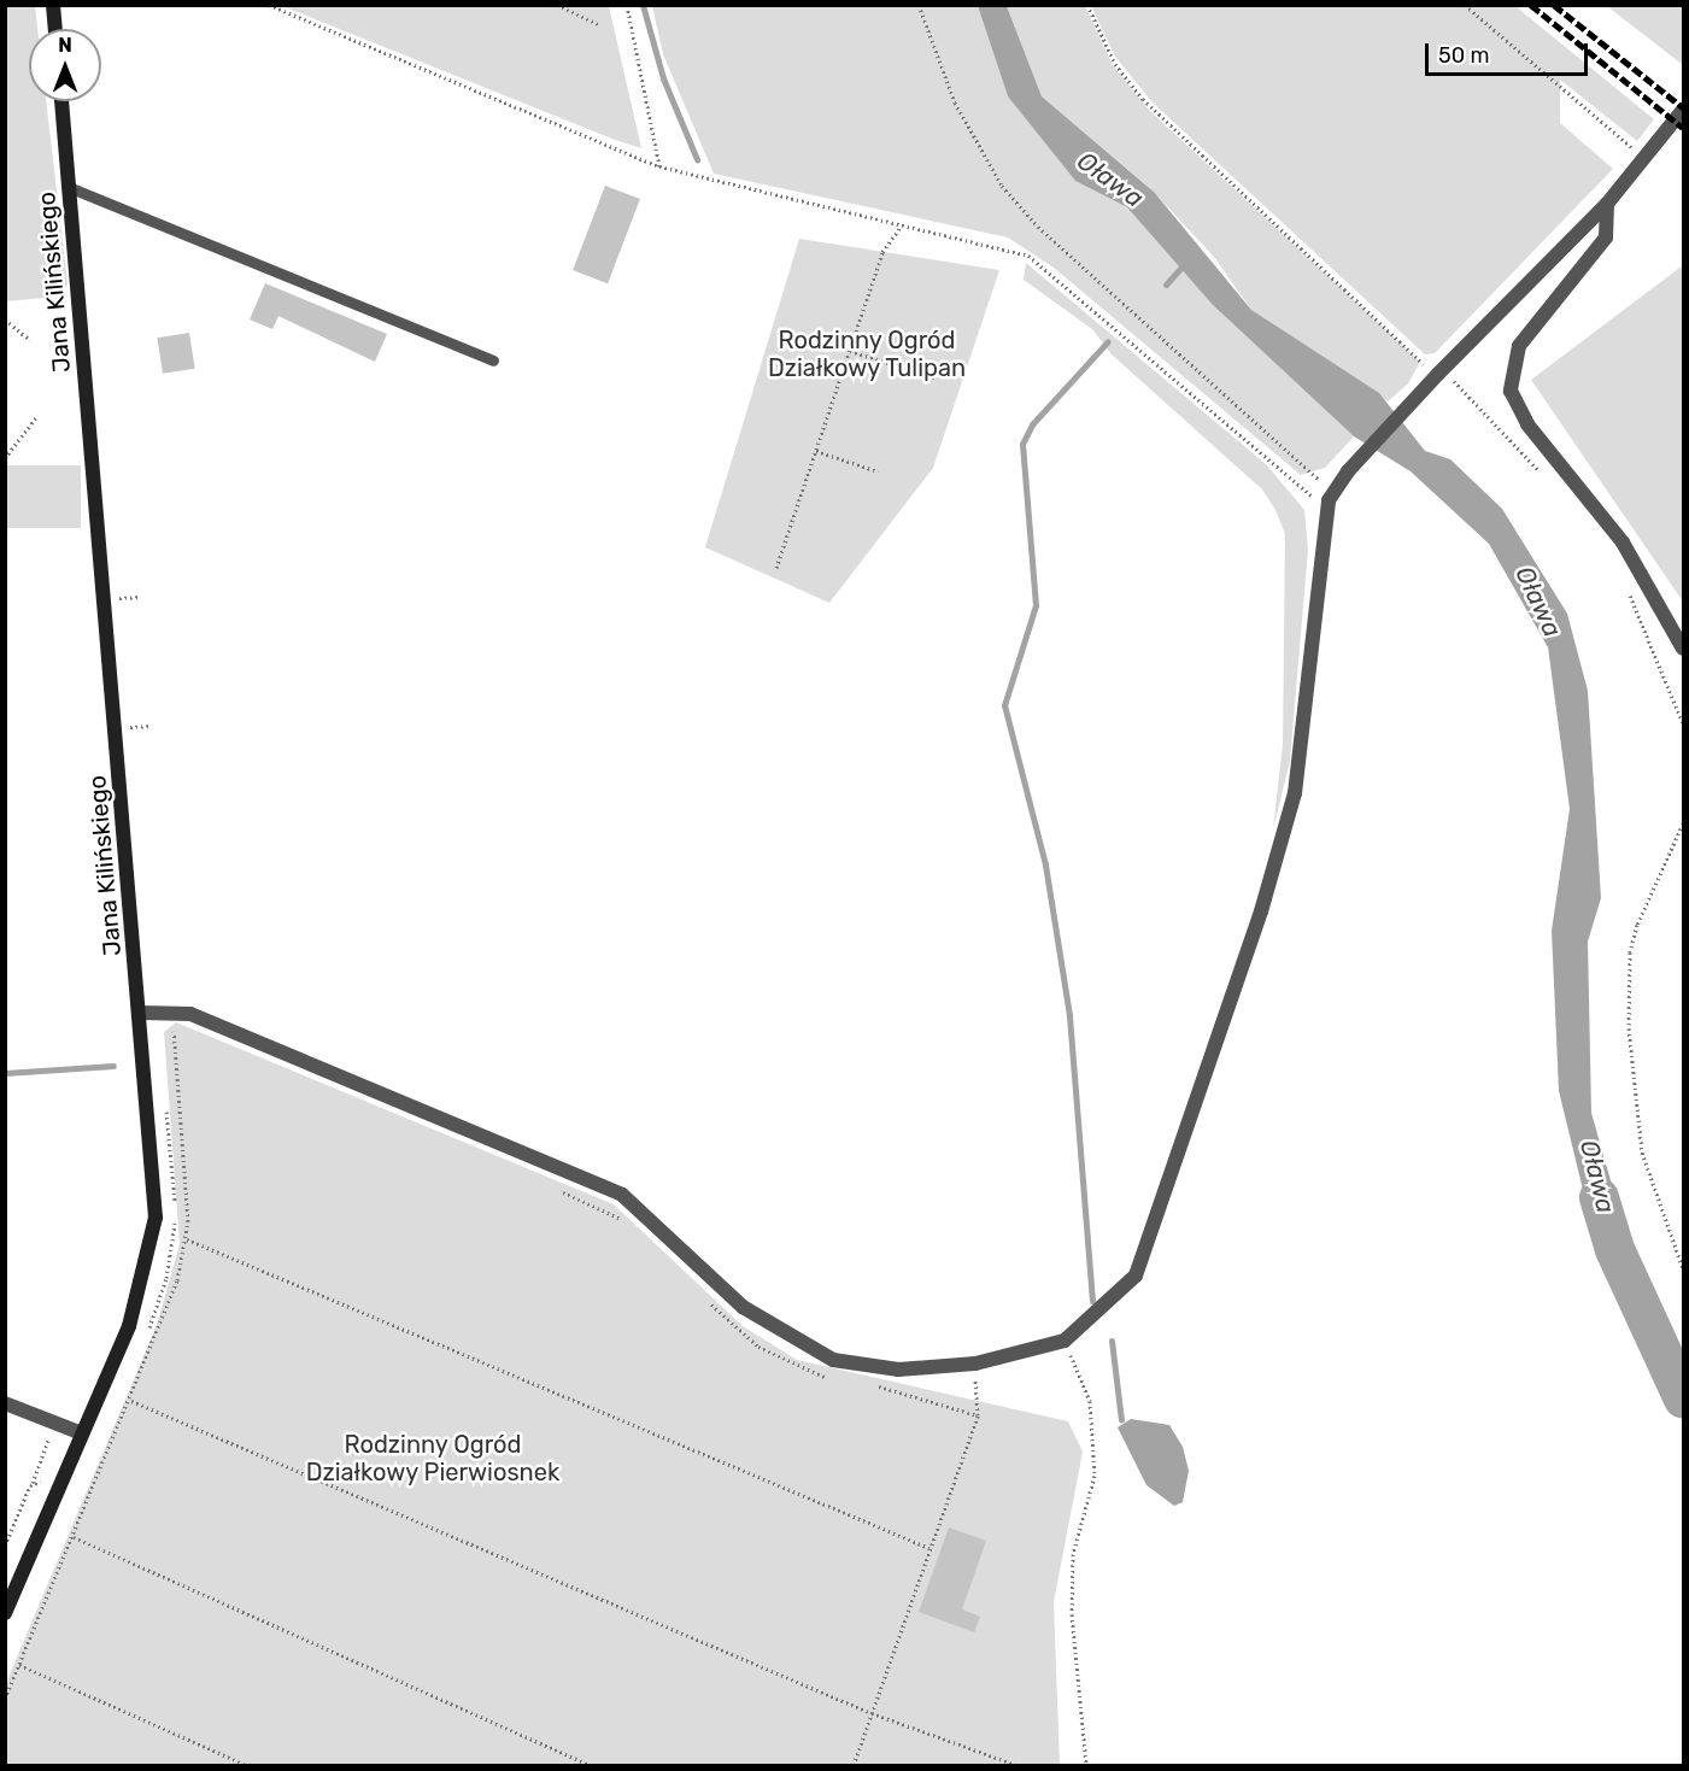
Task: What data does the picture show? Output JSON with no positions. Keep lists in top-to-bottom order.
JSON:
{
  "streets": {
    "street": ["Jana Kilińskiego"]
  },
  "water": ["Oława"],
  "parks": ["Rodzinny Ogród Działkowy Tulipan", "Rodzinny Ogród Działkowy Pierwiosnek"],
  "scale_bar": "50 m",
  "north": "top"
}
